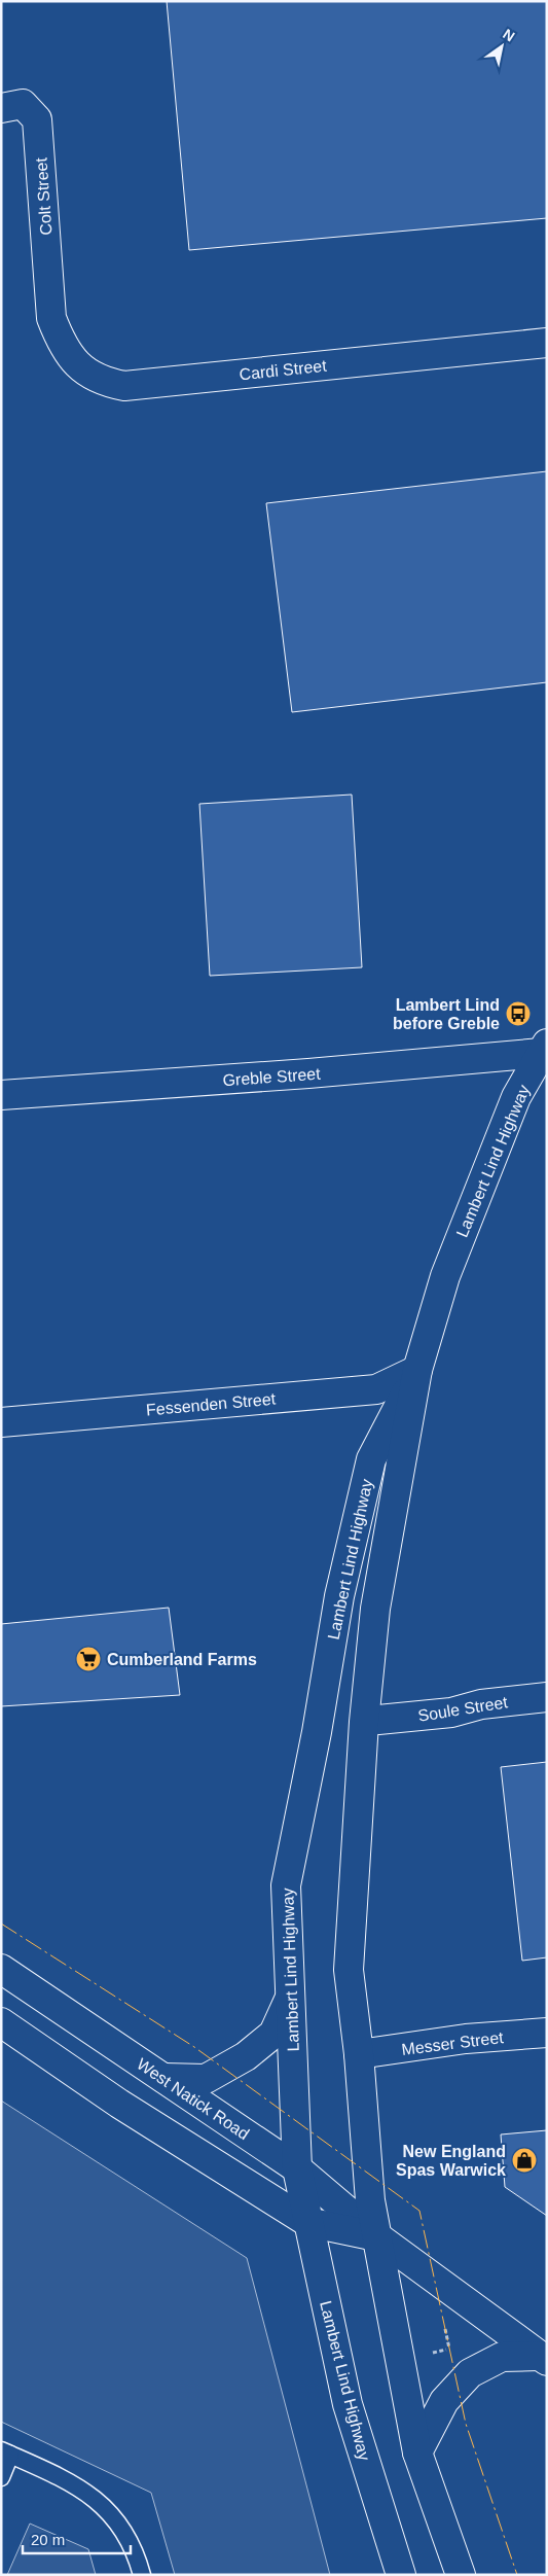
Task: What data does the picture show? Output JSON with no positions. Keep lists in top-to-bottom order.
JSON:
{
  "streets": {
    "main road": [
      "Colt Street",
      "Cardi Street",
      "Greble Street",
      "Lambert Lind Highway",
      "Fessenden Street",
      "Soule Street",
      "Messer Street",
      "West Natick Road"
    ]
  },
  "crossings": [
    ["Colt Street", "Cardi Street"],
    ["Greble Street", "Lambert Lind Highway"],
    ["Lambert Lind Highway", "Fessenden Street"],
    ["Lambert Lind Highway", "Messer Street"],
    ["Lambert Lind Highway", "West Natick Road"]
  ],
  "places": {
    "bus stop": ["Lambert Lind before Greble"],
    "supermarket": ["Cumberland Farms"],
    "shop": ["New England Spas Warwick"]
  },
  "scale_bar": "20 m",
  "north": "top right"
}
